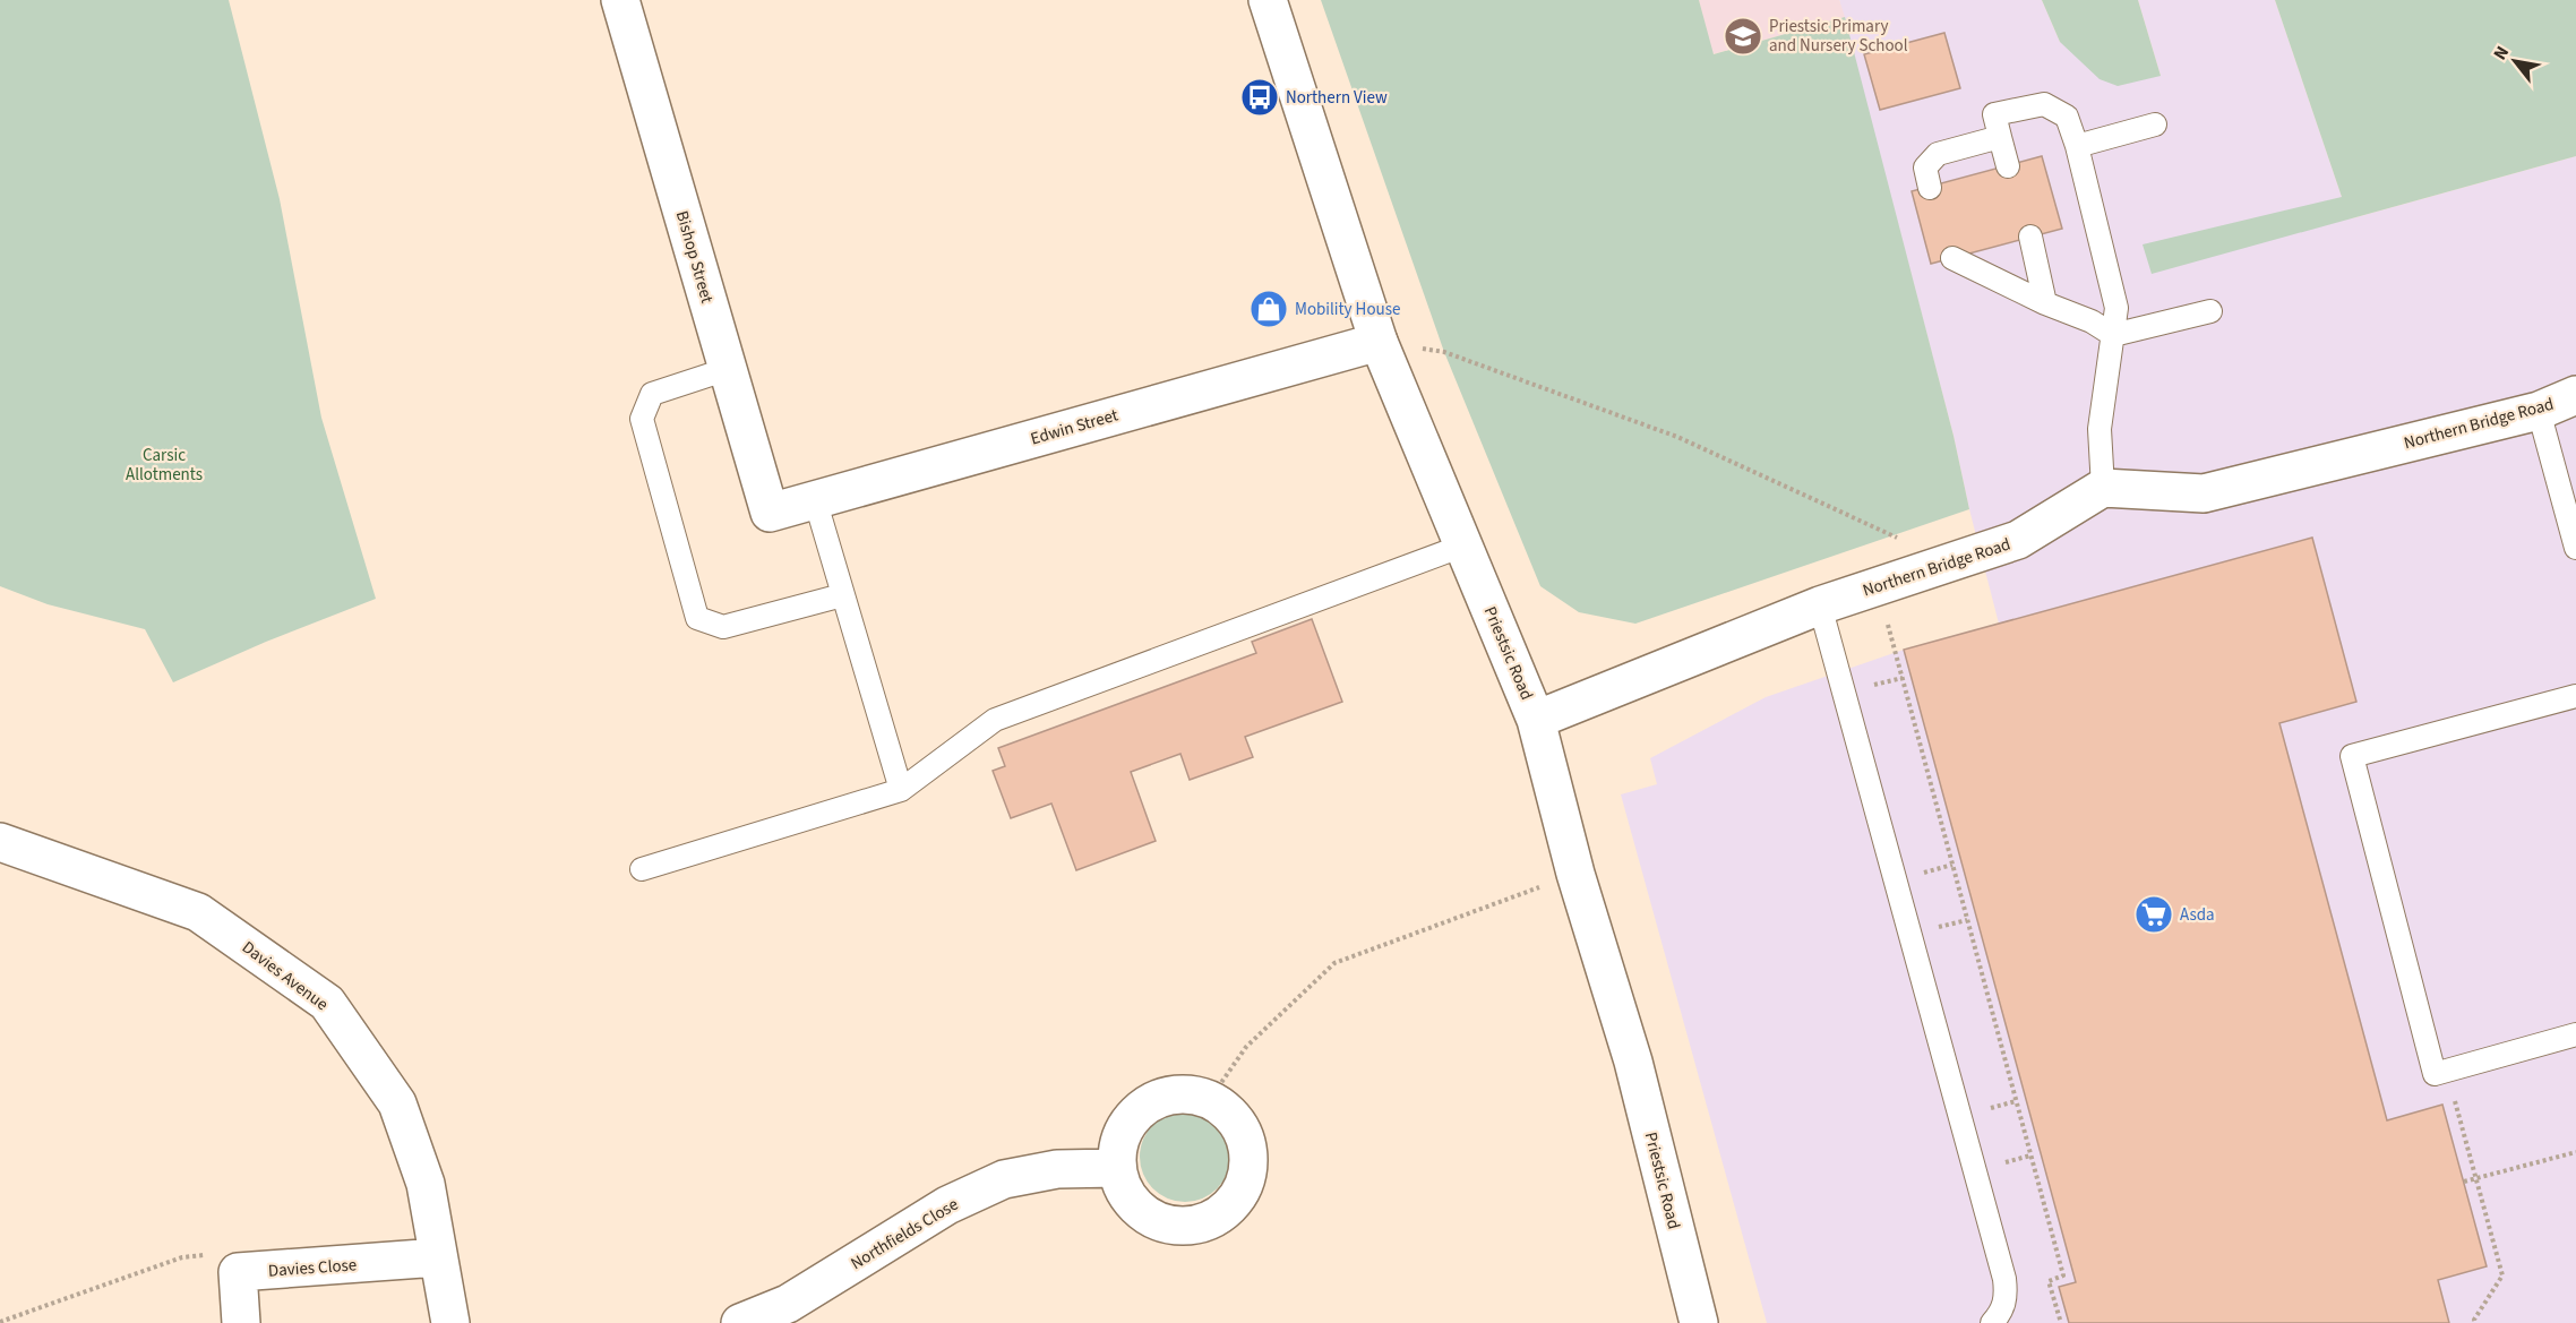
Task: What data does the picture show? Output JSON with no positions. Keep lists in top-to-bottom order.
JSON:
{
  "streets": {
    "street": [
      "Bishop Street",
      "Northern Bridge Road",
      "Edwin Street",
      "Priestsic Road",
      "Davies Avenue",
      "Northfields Close",
      "Davies Close"
    ]
  },
  "crossings": [
    ["Bishop Street", "Edwin Street"],
    ["Northern Bridge Road", "Priestsic Road"],
    ["Edwin Street", "Priestsic Road"],
    ["Davies Avenue", "Davies Close"]
  ],
  "parks": ["Carsic Allotments"],
  "places": {
    "school or university": ["Priestsic Primary and Nursery School"],
    "bus stop": ["Northern View"],
    "shop": ["Mobility House"],
    "supermarket": ["Asda"]
  },
  "north": "top left"
}
